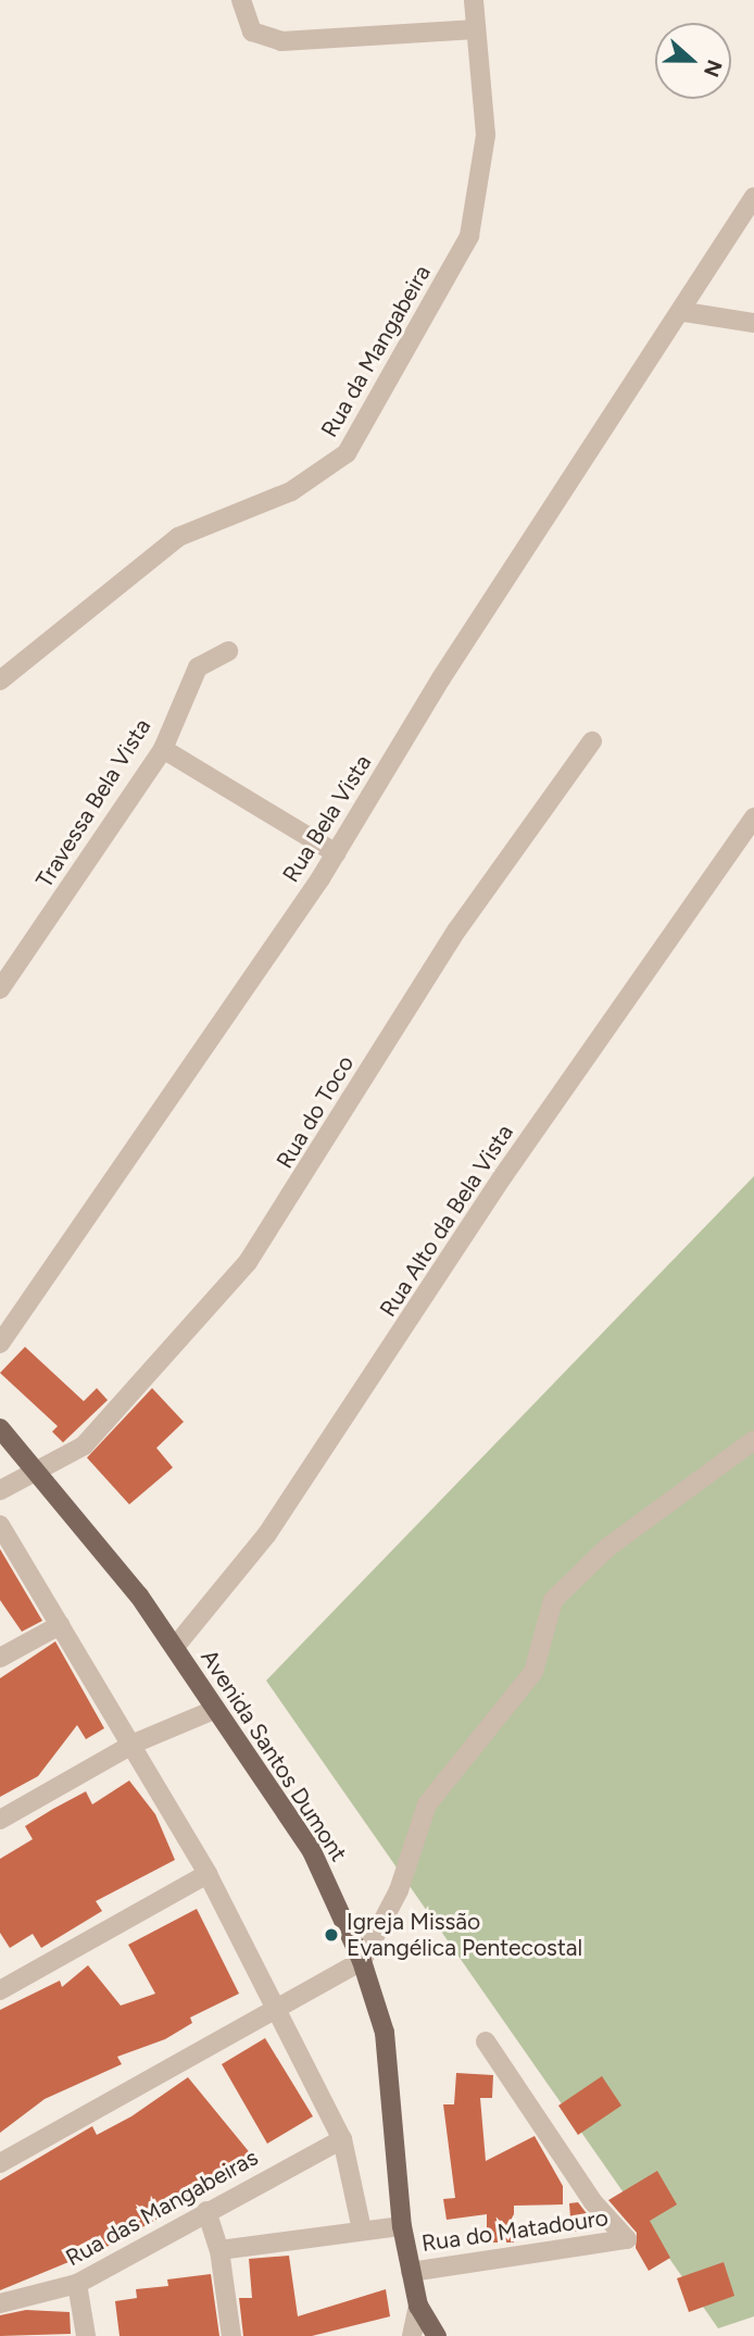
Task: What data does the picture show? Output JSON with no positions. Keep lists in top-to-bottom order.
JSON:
{
  "streets": {
    "main road": ["Avenida Santos Dumont"],
    "street": [
      "Rua da Mangabeira",
      "Travessa Bela Vista",
      "Rua Bela Vista",
      "Rua do Toco",
      "Rua Alto da Bela Vista",
      "Rua das Mangabeiras",
      "Rua do Matadouro"
    ]
  },
  "crossings": [
    ["Rua do Toco", "Avenida Santos Dumont"],
    ["Rua Alto da Bela Vista", "Avenida Santos Dumont"],
    ["Avenida Santos Dumont", "Rua do Matadouro"]
  ],
  "places": ["Igreja Missão Evangélica Pentecostal"],
  "north": "right"
}
